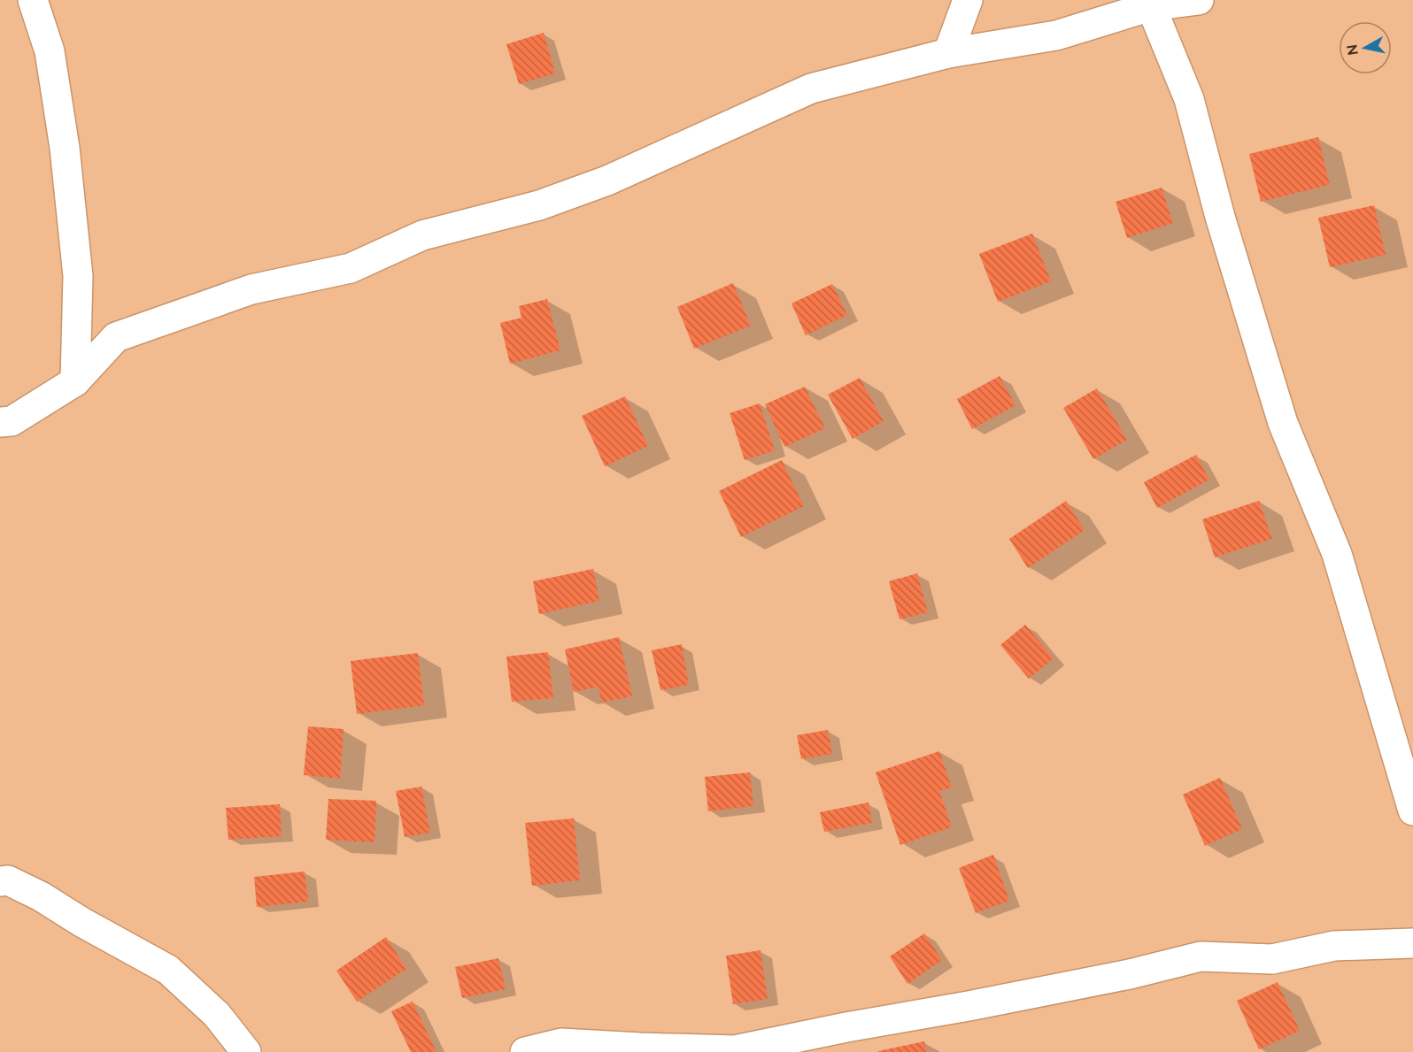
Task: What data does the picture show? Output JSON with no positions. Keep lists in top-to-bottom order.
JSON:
{
  "north": "left"
}
